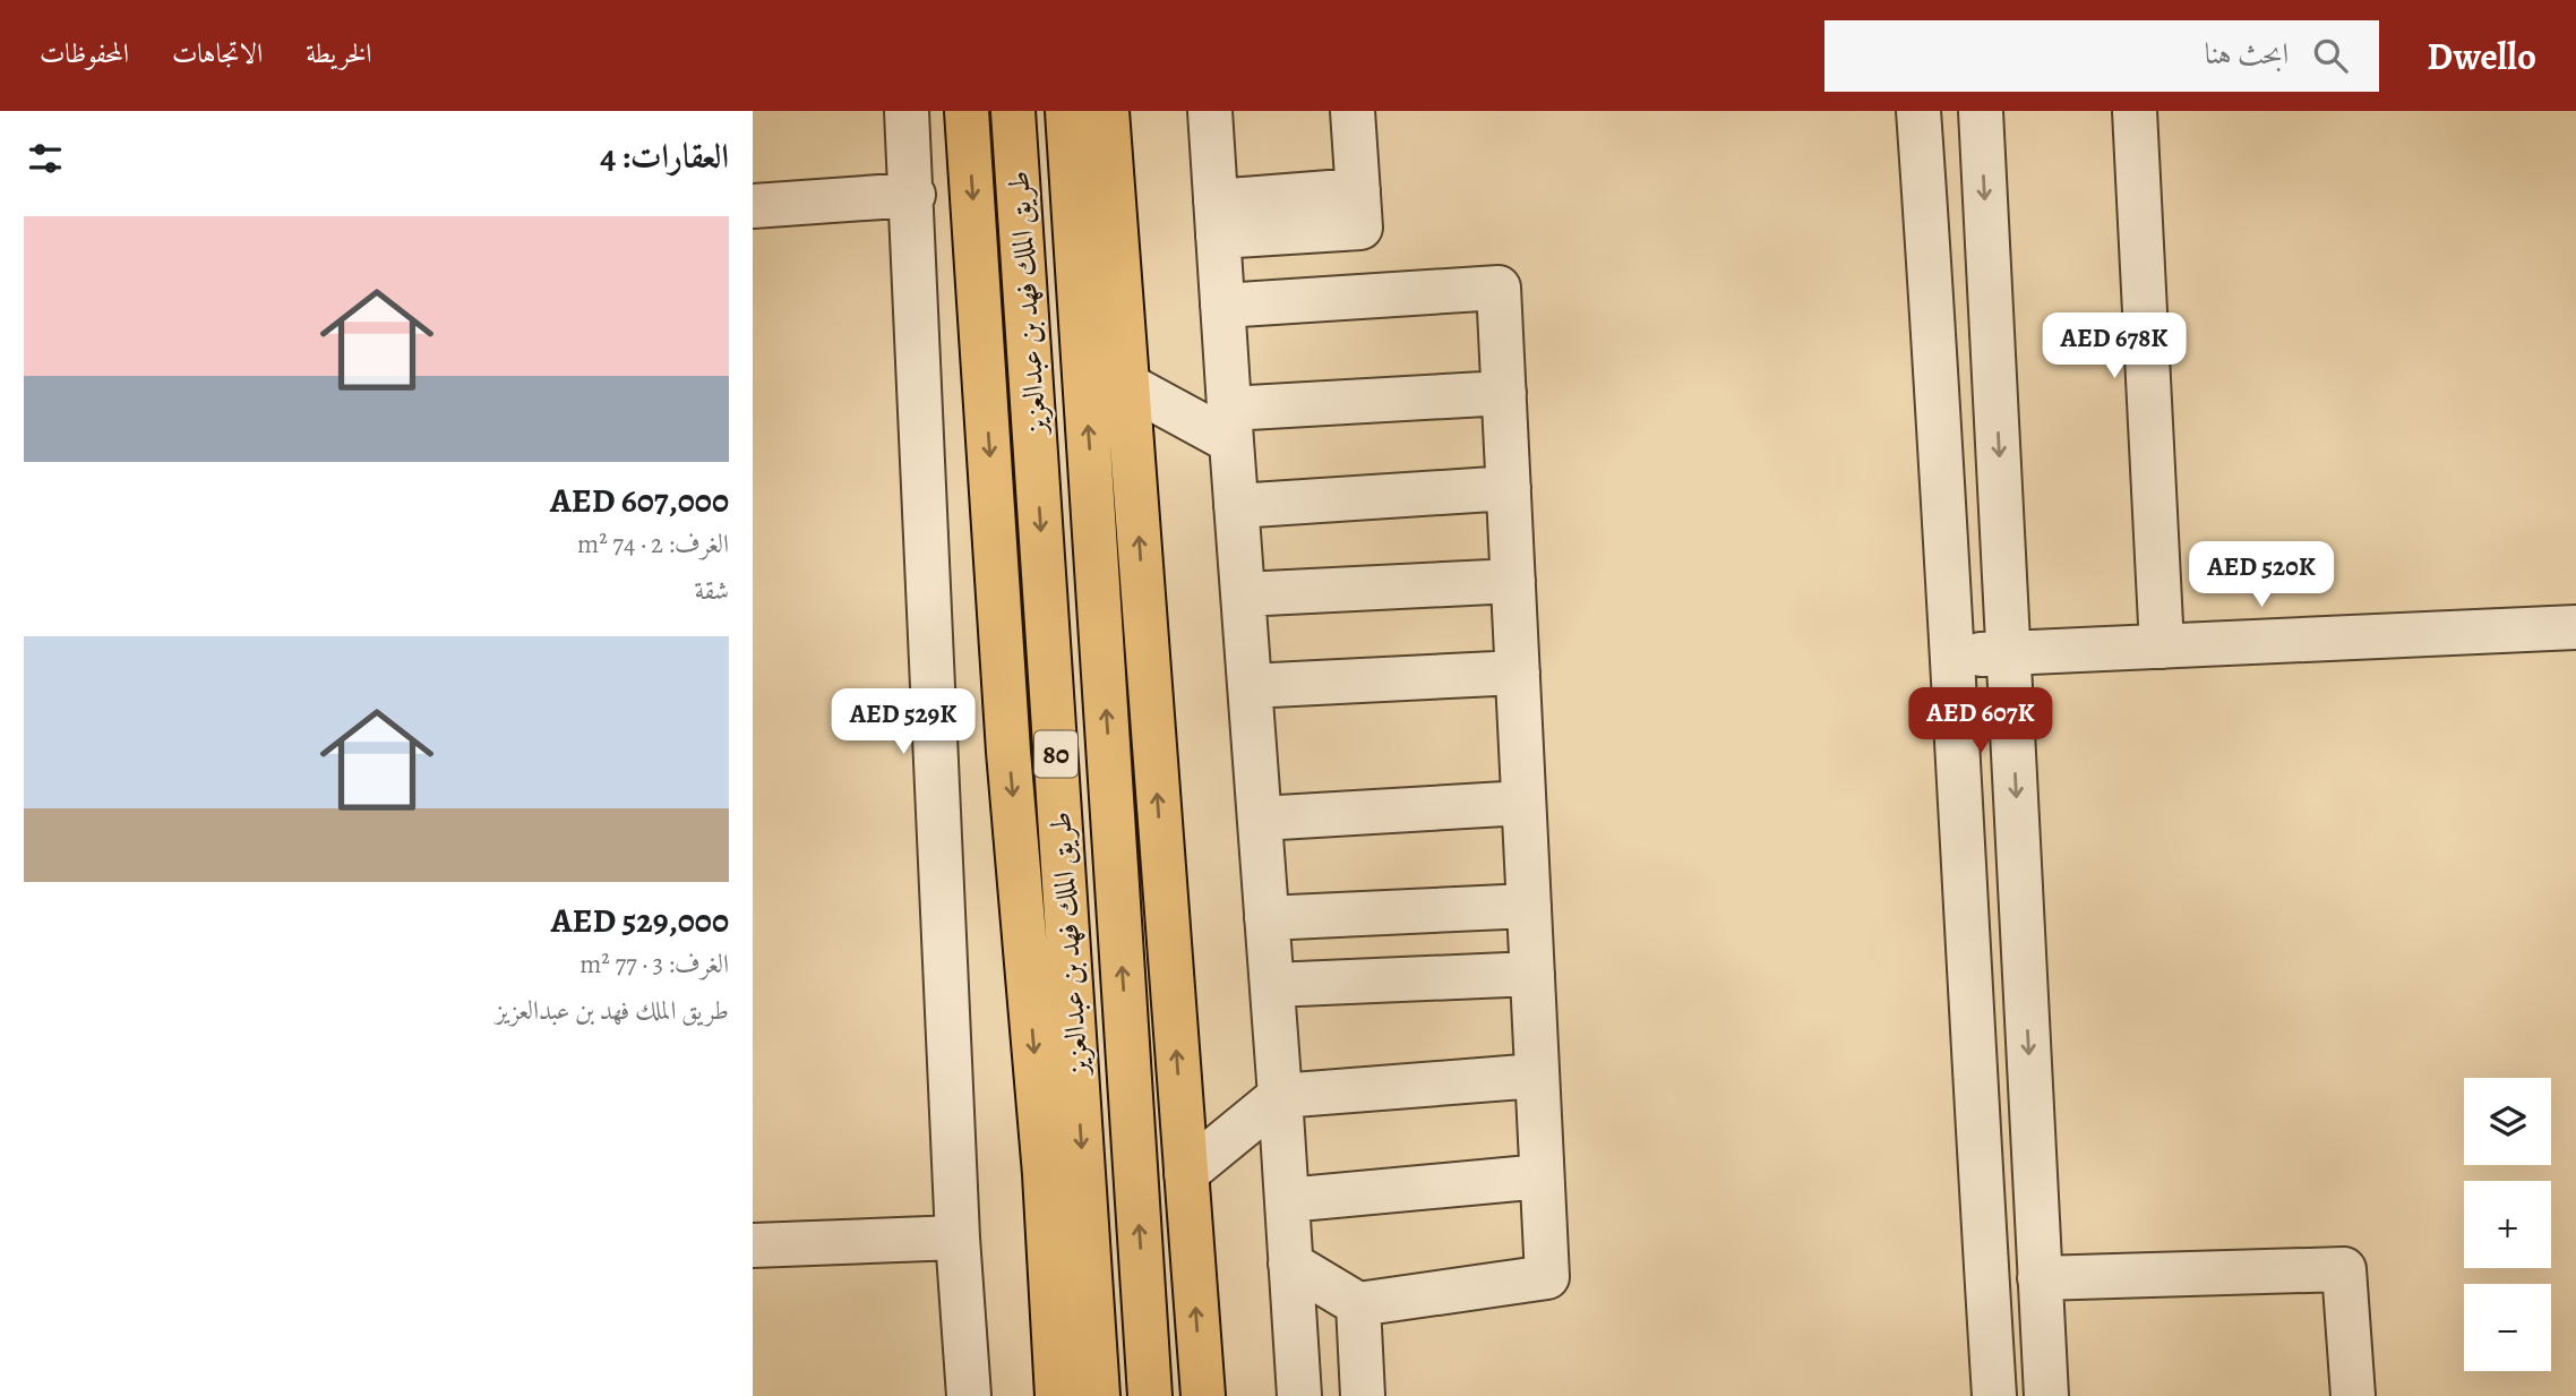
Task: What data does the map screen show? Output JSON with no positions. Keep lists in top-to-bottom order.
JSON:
{
  "streets": {
    "highway": ["طريق الملك فهد بن عبدالعزيز", "80"]
  },
  "page": {
    "header": "Dwello",
    "search": "ابحث هنا",
    "nav": ["الخريطة", "الاتجاهات", "المحفوظات"],
    "heading": "العقارات: 4",
    "list": [
      {
        "name": "AED 607,000",
        "note": "الغرف: 2 · 74 m² · شقة"
      },
      {
        "name": "AED 529,000",
        "note": "الغرف: 3 · 77 m² · طريق الملك فهد بن عبدالعزيز"
      }
    ],
    "price": [
      "AED 678K",
      "AED 520K",
      "AED 607K",
      "AED 529K"
    ],
    "map_buttons": ["+", "−"]
  }
}
